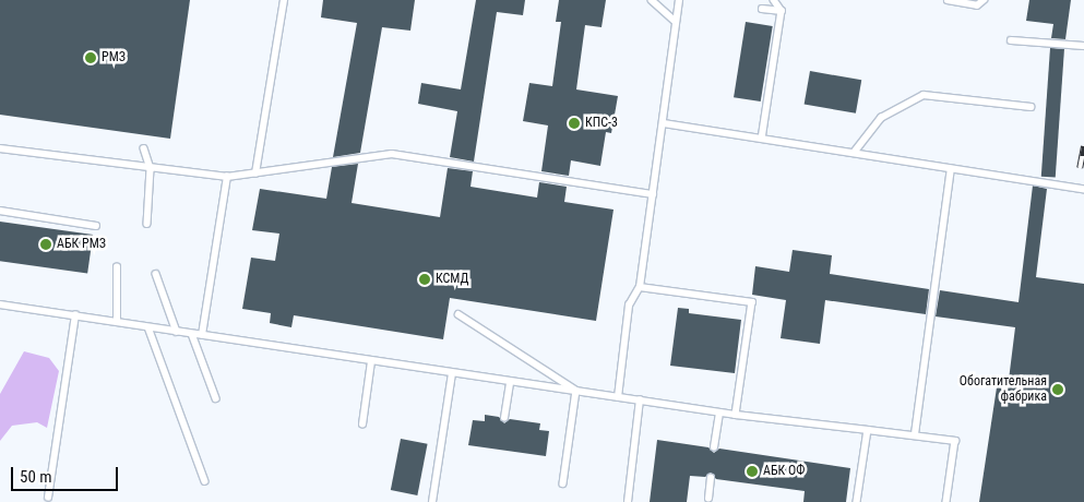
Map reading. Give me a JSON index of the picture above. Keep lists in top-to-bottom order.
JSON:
{
  "places": [
    "РМЗ",
    "КПС-3",
    "АБК РМЗ",
    "КСМД",
    "Обогатительная фабрика",
    "АБК ОФ"
  ],
  "scale_bar": "50 m"
}
